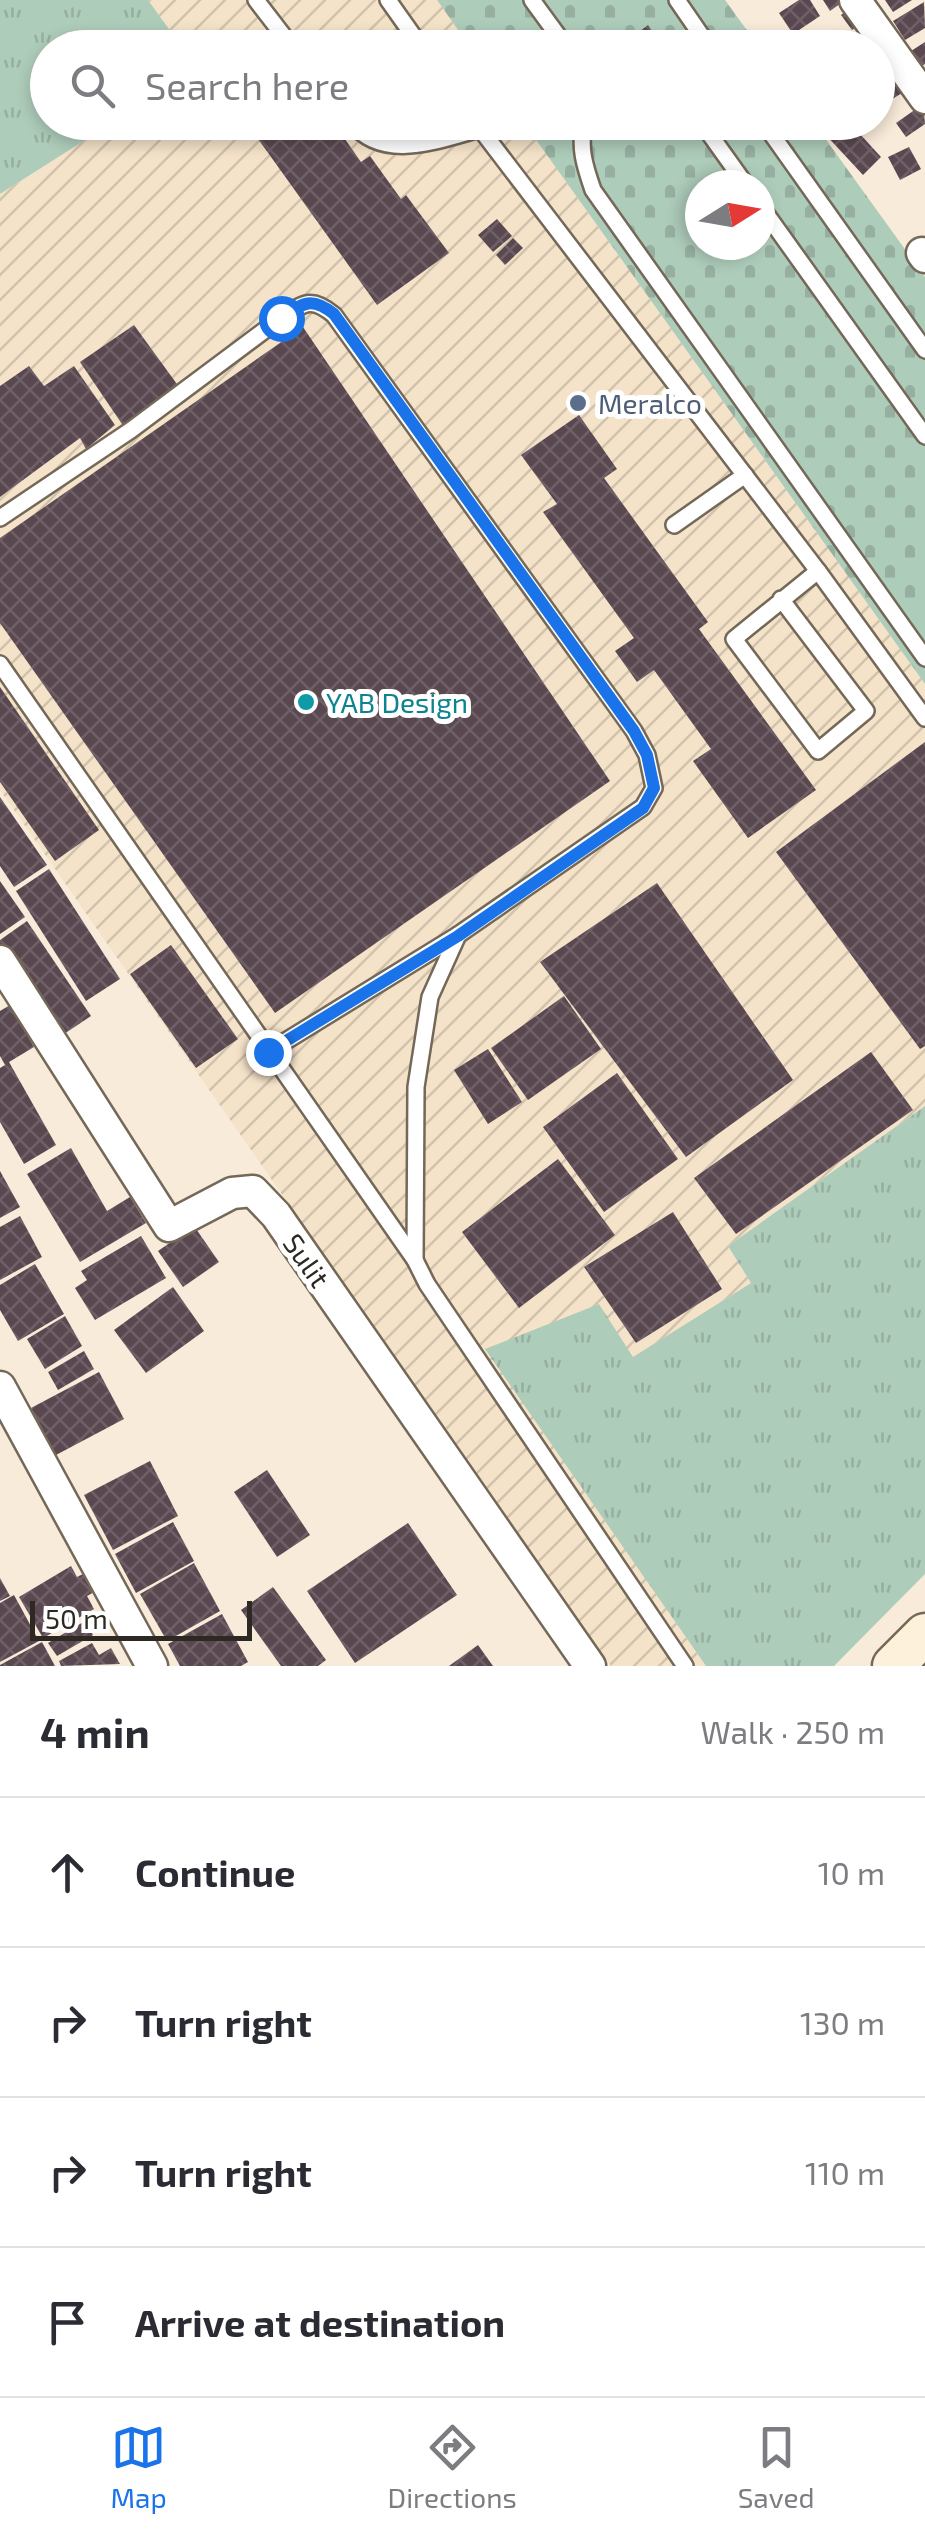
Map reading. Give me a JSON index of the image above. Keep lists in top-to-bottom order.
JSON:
{
  "streets": {
    "street": ["Sulit"]
  },
  "places": ["Meralco", "YAB Design"],
  "scale_bar": "50 m",
  "north": "right",
  "page": {
    "search": "Search here",
    "scale": "50 m",
    "heading": ["4 min", "Walk · 250 m"],
    "list": [
      ["Continue", "10 m"],
      ["Turn right", "130 m"],
      ["Turn right", "110 m"],
      "Arrive at destination"
    ],
    "nav": ["Map", "Directions", "Saved"]
  }
}
